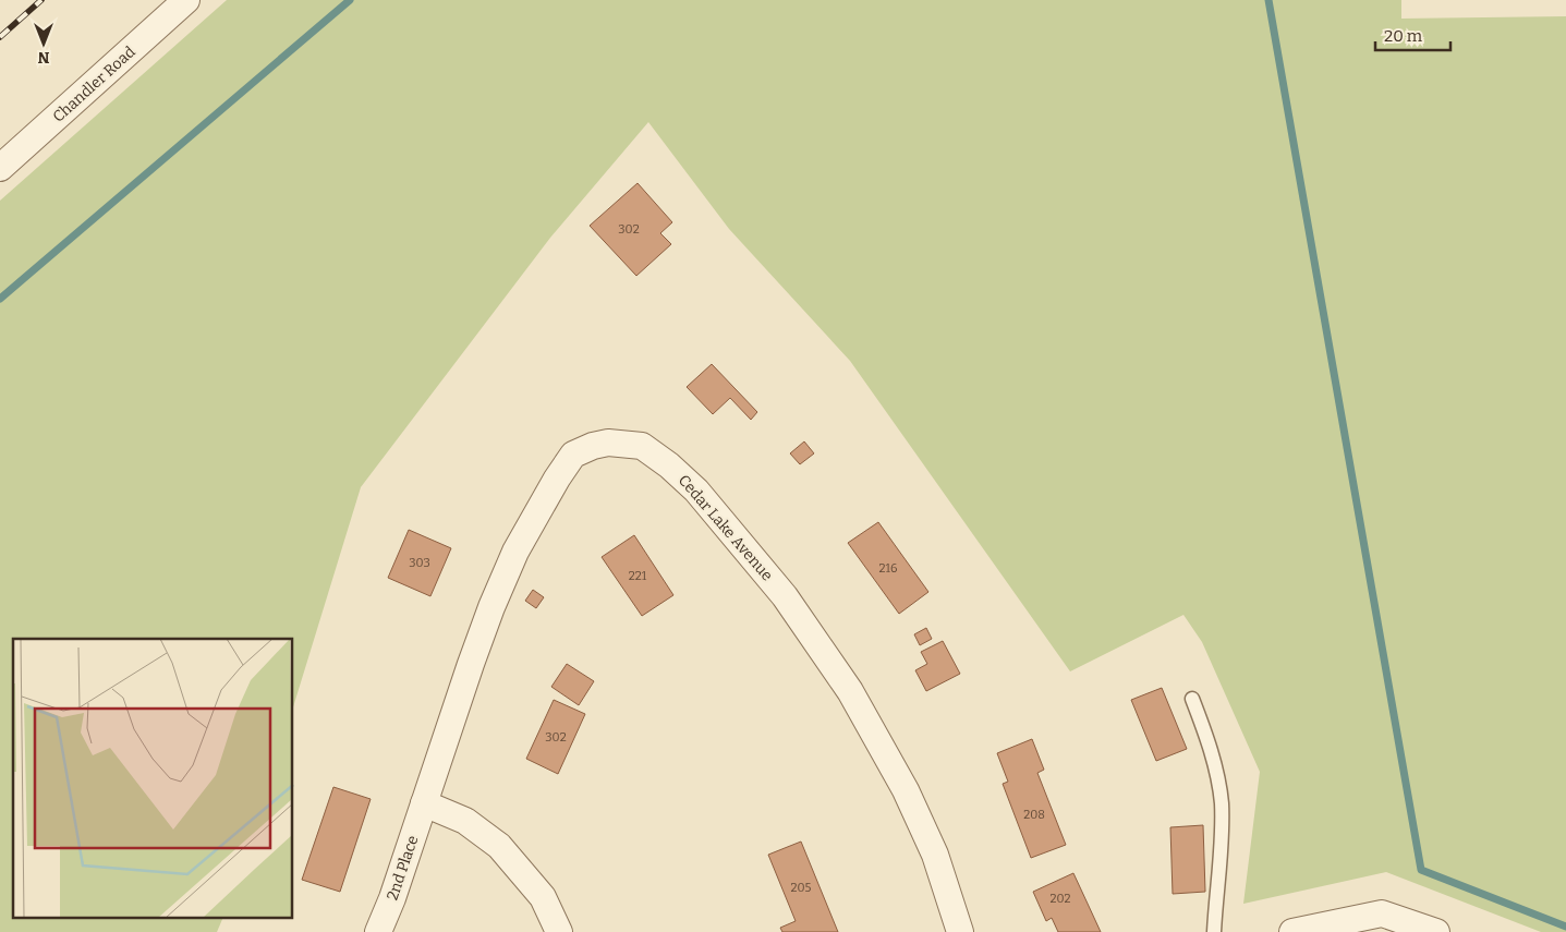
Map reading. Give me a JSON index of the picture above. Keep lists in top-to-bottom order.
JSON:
{
  "streets": {
    "street": ["Chandler Road", "Cedar Lake Avenue", "2nd Place"]
  },
  "crossings": [
    ["Cedar Lake Avenue", "2nd Place"]
  ],
  "house_numbers": [
    "302",
    "303",
    "216",
    "221",
    "302",
    "208",
    "205",
    "202"
  ],
  "scale_bar": "20 m",
  "north": "bottom"
}
